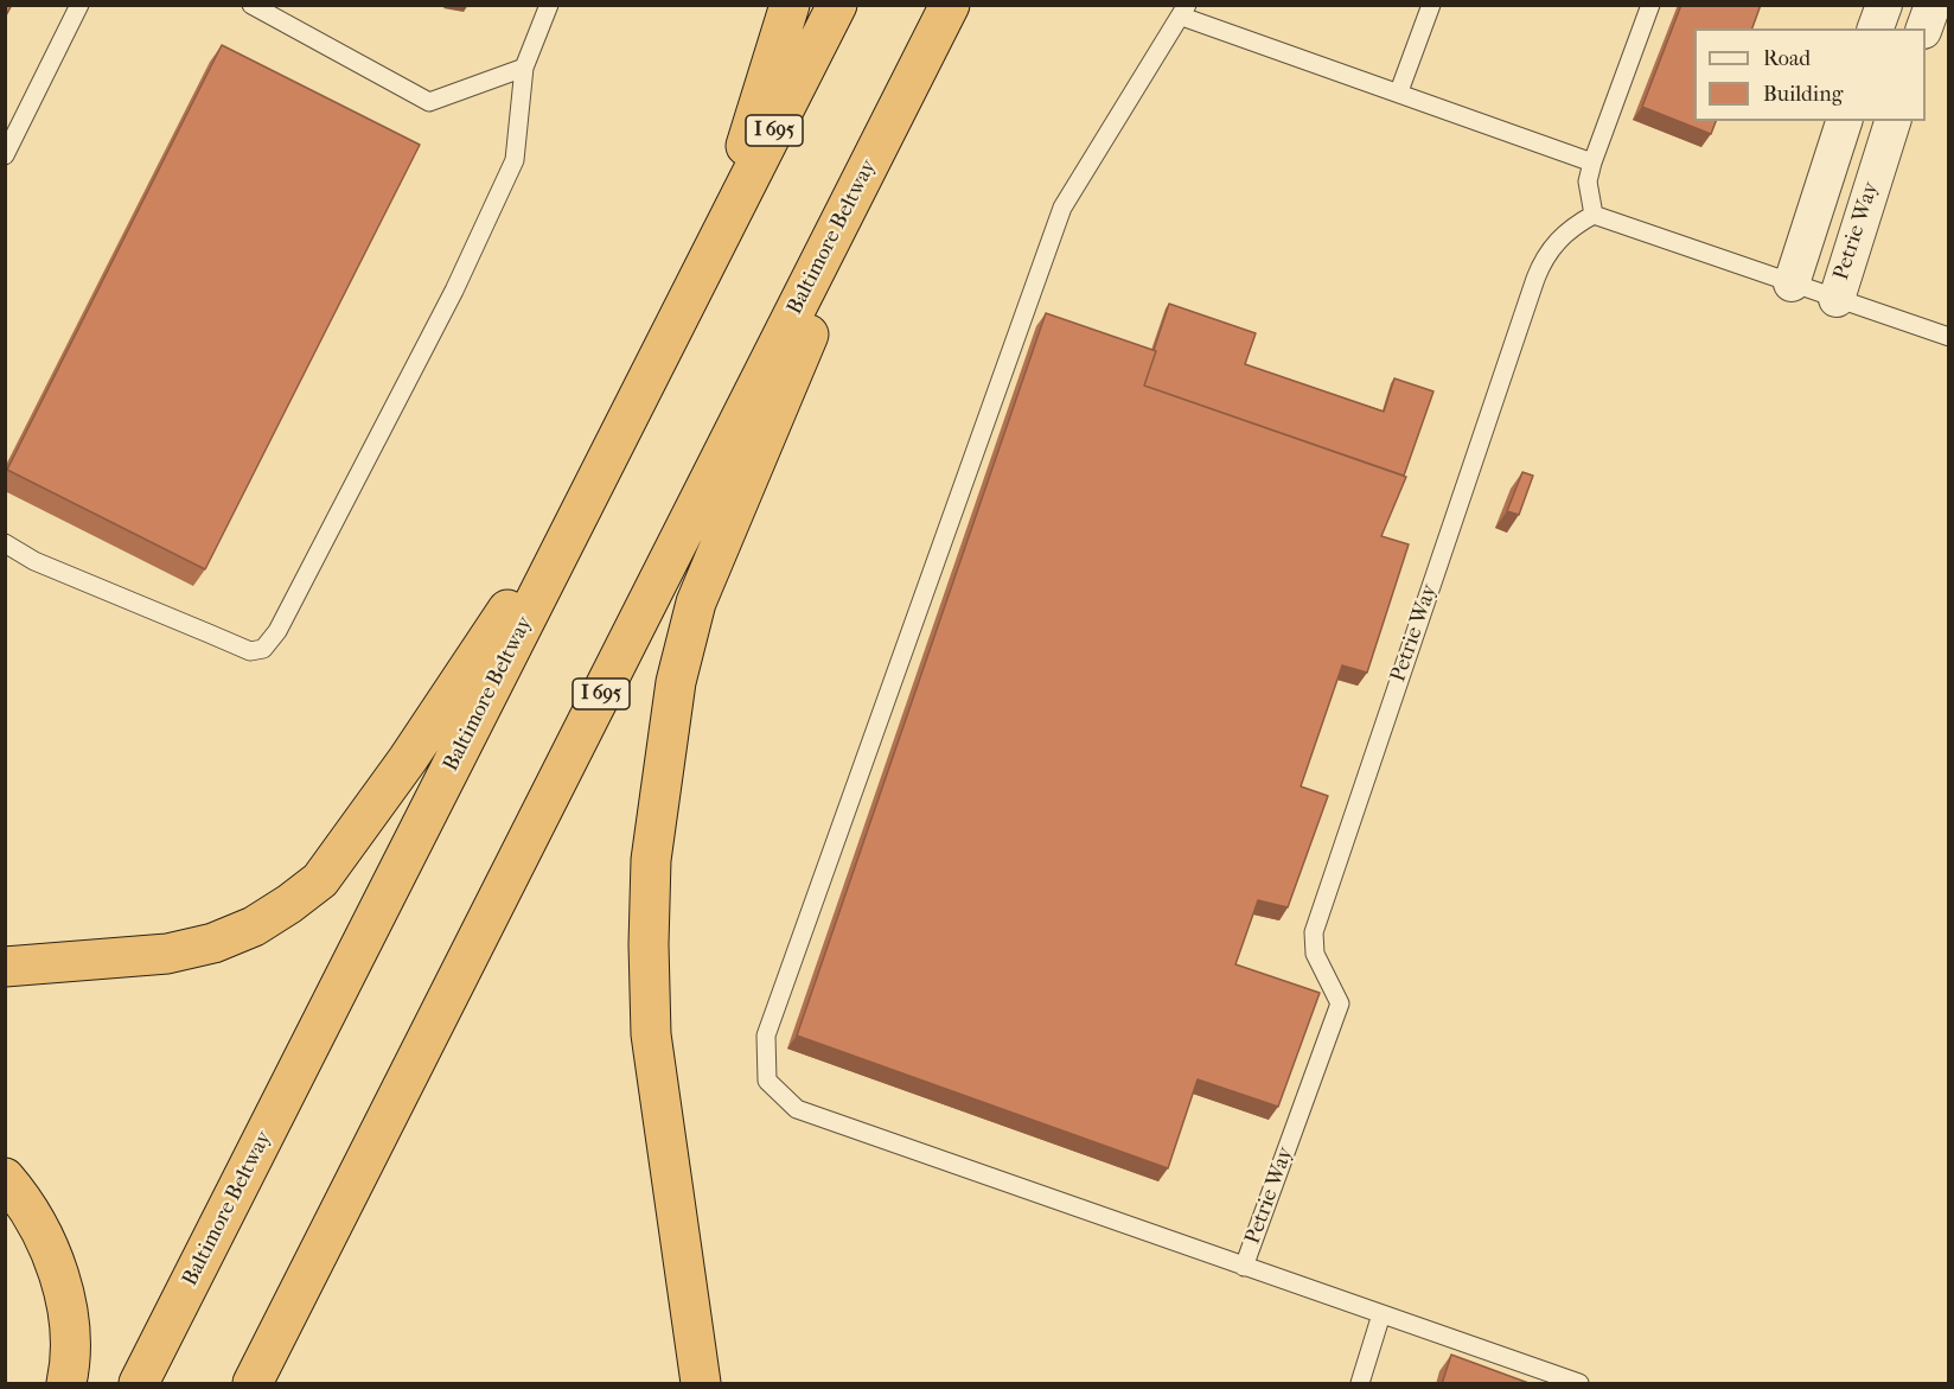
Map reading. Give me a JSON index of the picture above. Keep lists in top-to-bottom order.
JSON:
{
  "streets": {
    "highway": ["I 695", "Baltimore Beltway"],
    "street": ["Petrie Way"]
  },
  "legend": ["Road", "Building"]
}
